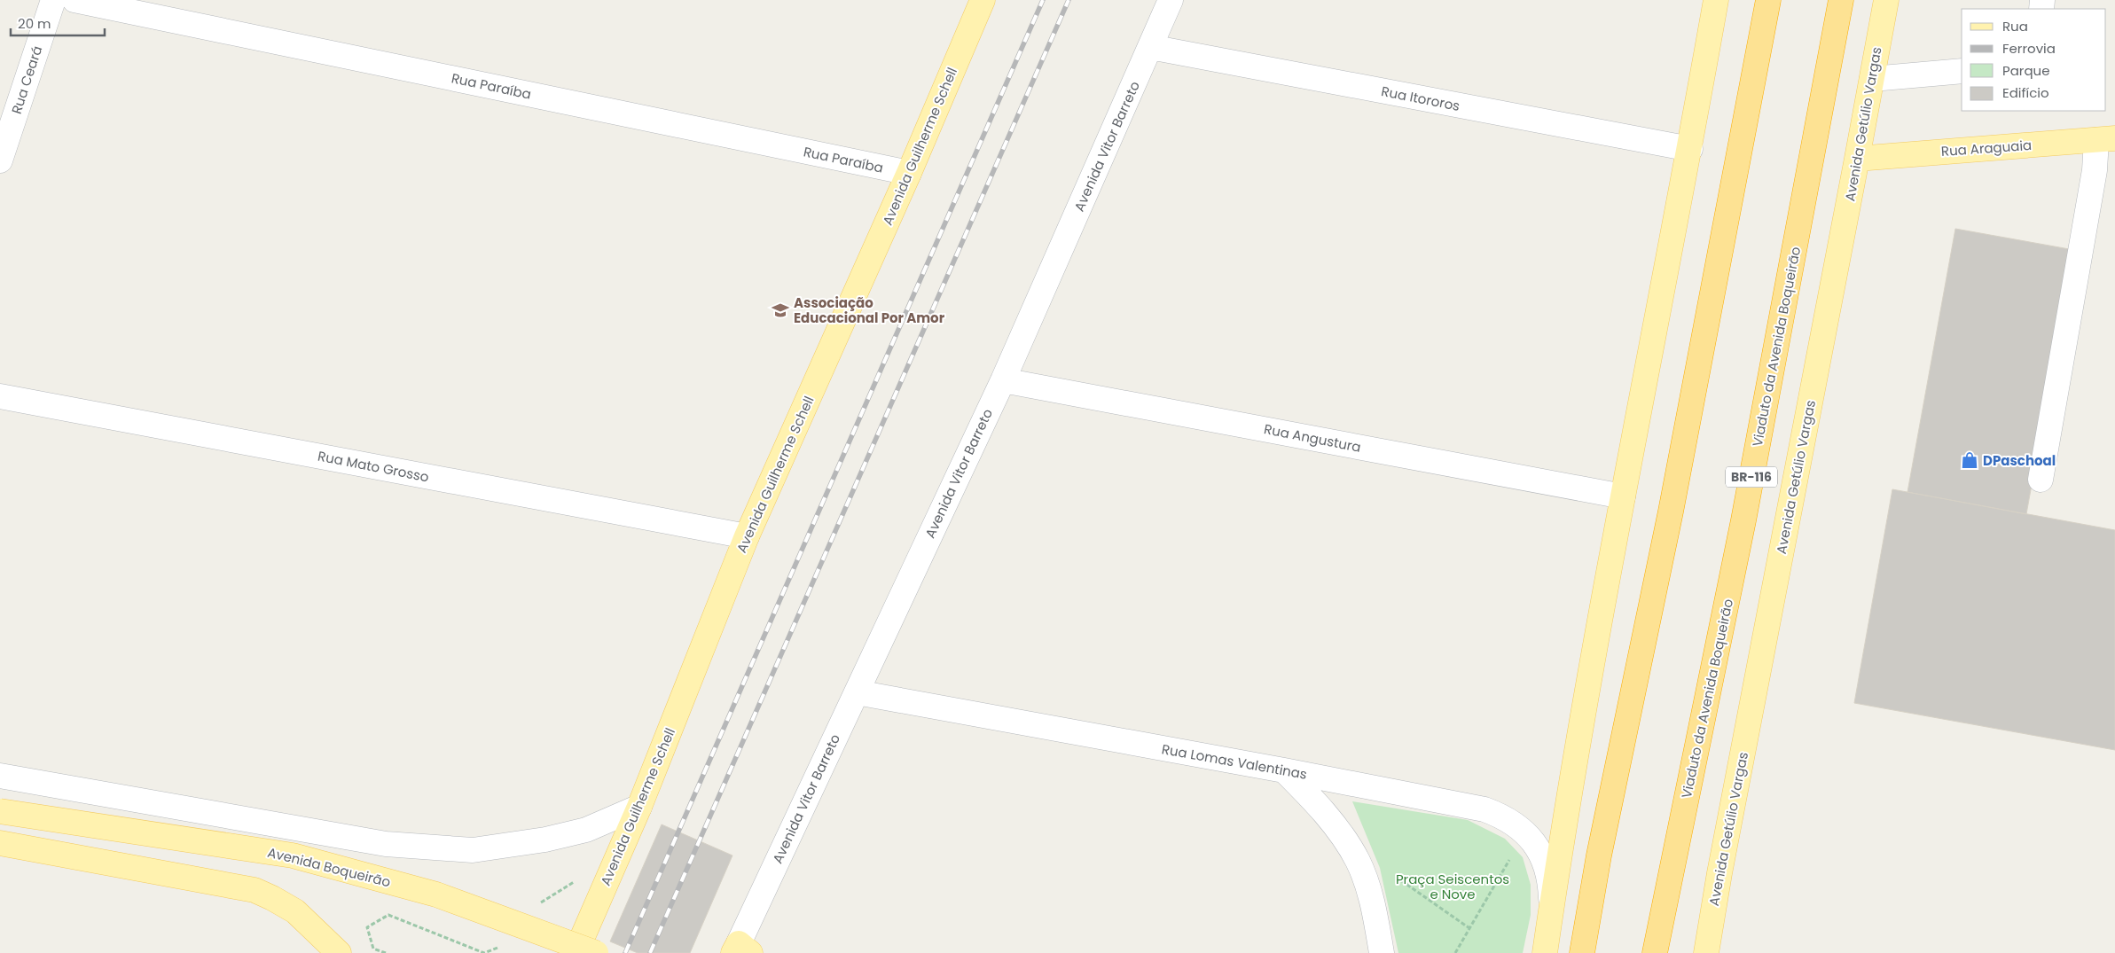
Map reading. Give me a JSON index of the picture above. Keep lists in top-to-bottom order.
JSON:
{
  "streets": {
    "highway": ["Viaduto da Avenida Boqueirão", "BR-116"],
    "main road": [
      "Avenida Getúlio Vargas",
      "Avenida Guilherme Schell",
      "Rua Araguaia",
      "Avenida Boqueirão"
    ],
    "street": [
      "Rua Ceará",
      "Rua Paraíba",
      "Rua Itororos",
      "Avenida Vitor Barreto",
      "Rua Angustura",
      "Rua Mato Grosso",
      "Rua Lomas Valentinas"
    ]
  },
  "crossings": [
    ["Rua Paraíba", "Avenida Guilherme Schell"],
    ["Rua Itororos", "Avenida Vitor Barreto"],
    ["Avenida Getúlio Vargas", "Rua Araguaia"],
    ["Avenida Guilherme Schell", "Rua Mato Grosso"],
    ["Avenida Vitor Barreto", "Rua Angustura"],
    ["Avenida Vitor Barreto", "Rua Lomas Valentinas"]
  ],
  "parks": ["Praça Seiscentos e Nove"],
  "places": {
    "school or university": ["Associação Educacional Por Amor"],
    "shop": ["DPaschoal"]
  },
  "legend": [
    "Rua",
    "Ferrovia",
    "Parque",
    "Edifício"
  ],
  "scale_bar": "20 m"
}
